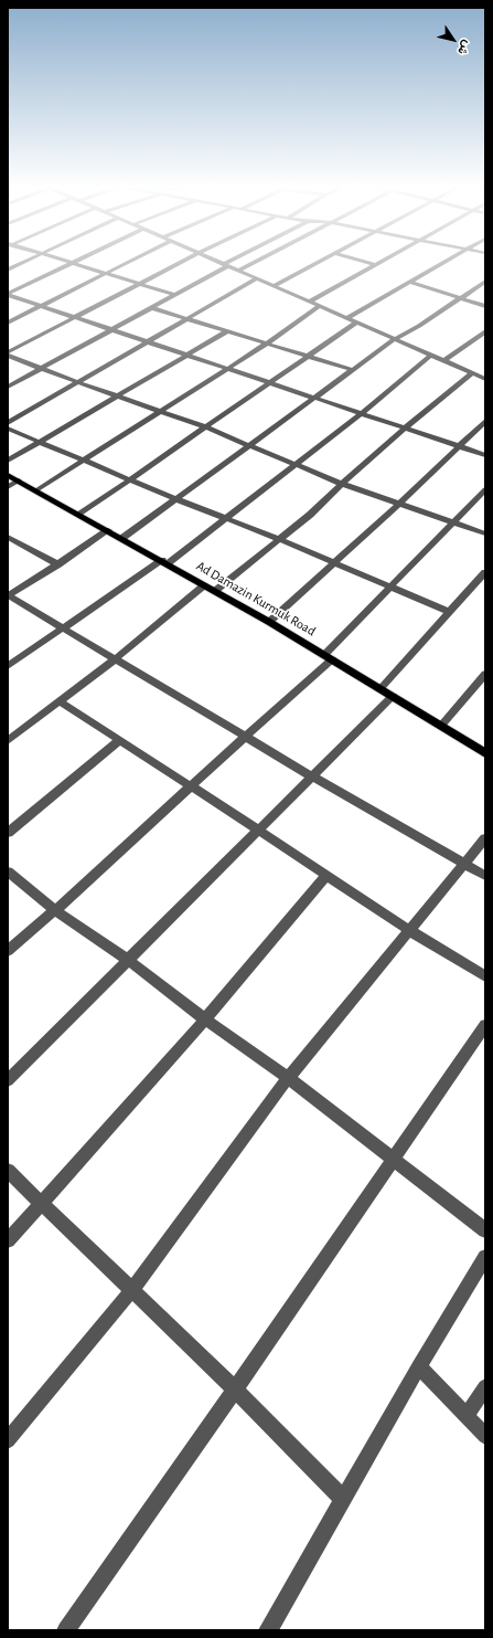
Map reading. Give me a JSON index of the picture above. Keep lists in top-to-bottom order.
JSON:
{
  "streets": {
    "highway": ["Ad Damazin Kurmuk Road"]
  },
  "north": "bottom right"
}
